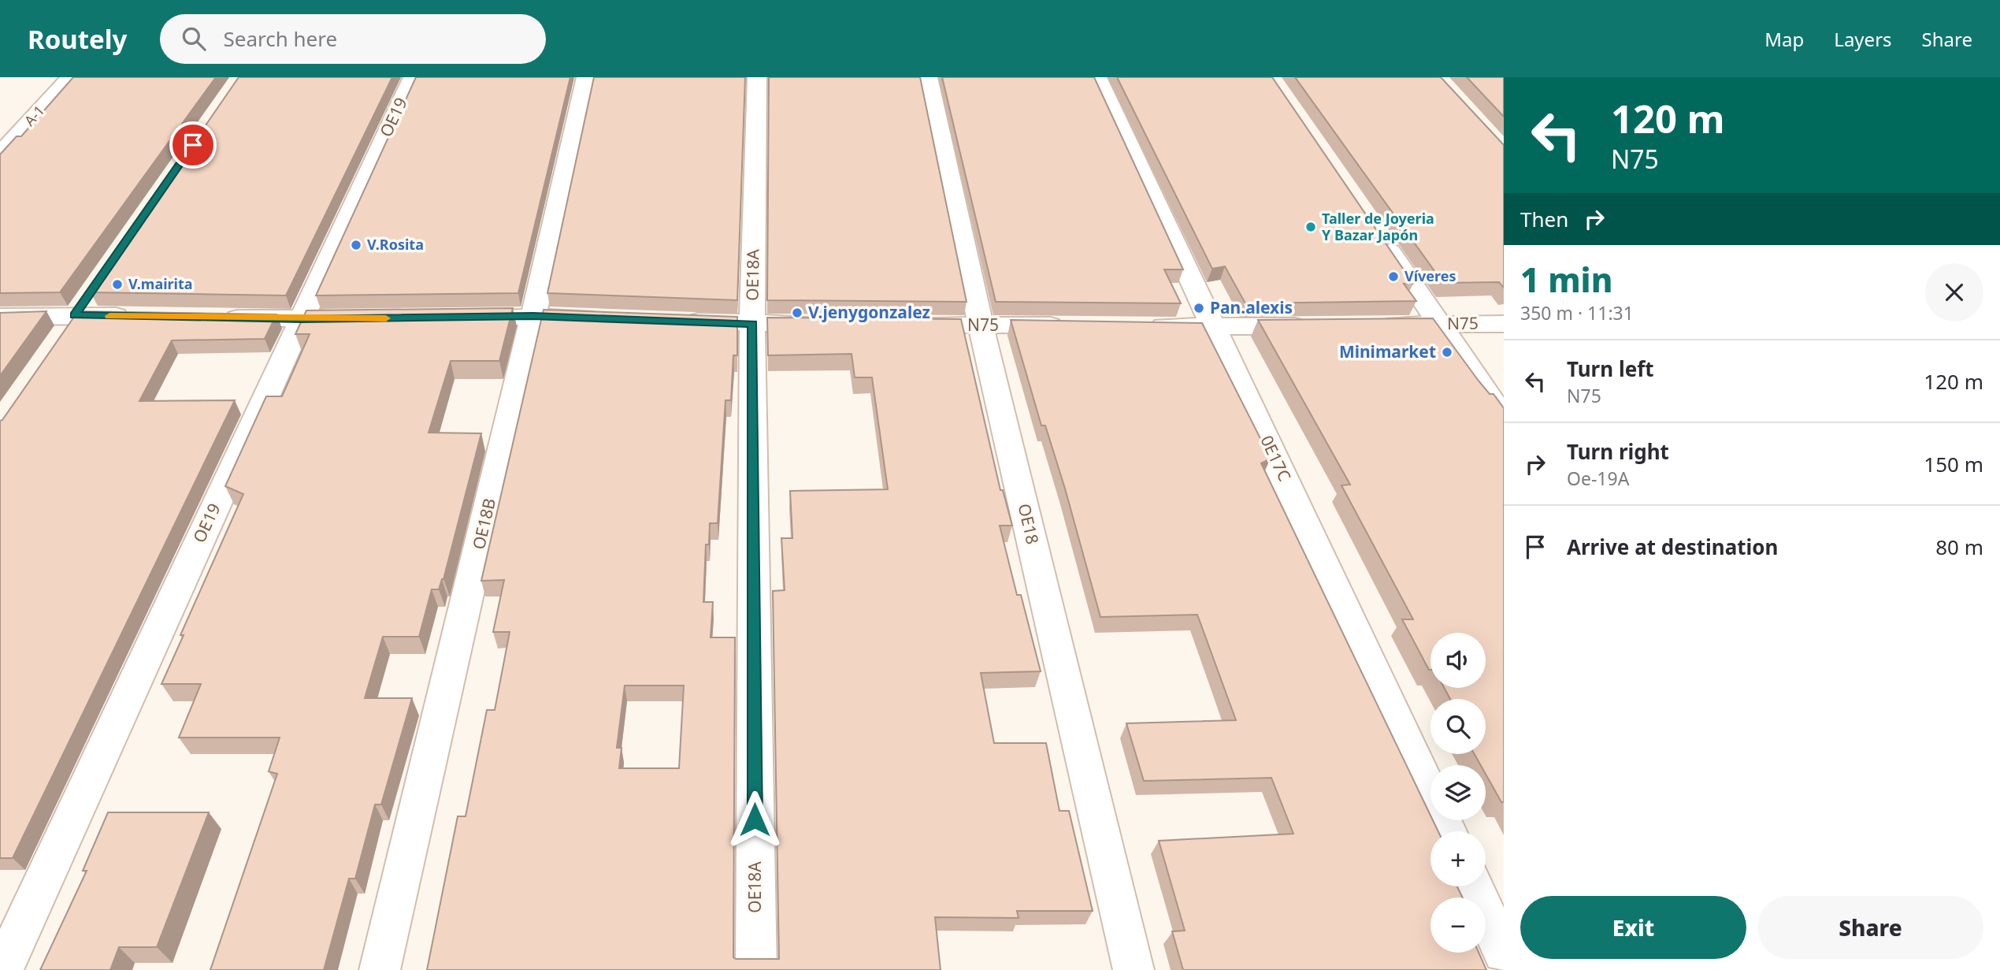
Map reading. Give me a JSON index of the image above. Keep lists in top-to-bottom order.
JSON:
{
  "streets": {
    "street": [
      "A-1",
      "OE19",
      "OE18A",
      "N75",
      "0E17C",
      "OE18B",
      "OE18"
    ]
  },
  "crossings": [
    ["N75", "OE18"]
  ],
  "places": [
    "Taller de Joyeria Y Bazar Japón",
    "V.Rosita",
    "Víveres",
    "V.mairita",
    "Pan.alexis",
    "V.jenygonzalez",
    "Minimarket"
  ],
  "page": {
    "header": "Routely",
    "search": "Search here",
    "nav": ["Map", "Layers", "Share"],
    "turn": ["120 m", "N75"],
    "then": "Then",
    "heading": ["1 min", "350 m · 11:31"],
    "list": [
      {
        "name": "Turn left",
        "note": "N75",
        "value": "120 m"
      },
      {
        "name": "Turn right",
        "note": "Oe-19A",
        "value": "150 m"
      },
      {
        "name": "Arrive at destination",
        "value": "80 m"
      }
    ],
    "map_buttons": ["+", "−"],
    "buttons": ["Exit", "Share"]
  }
}
